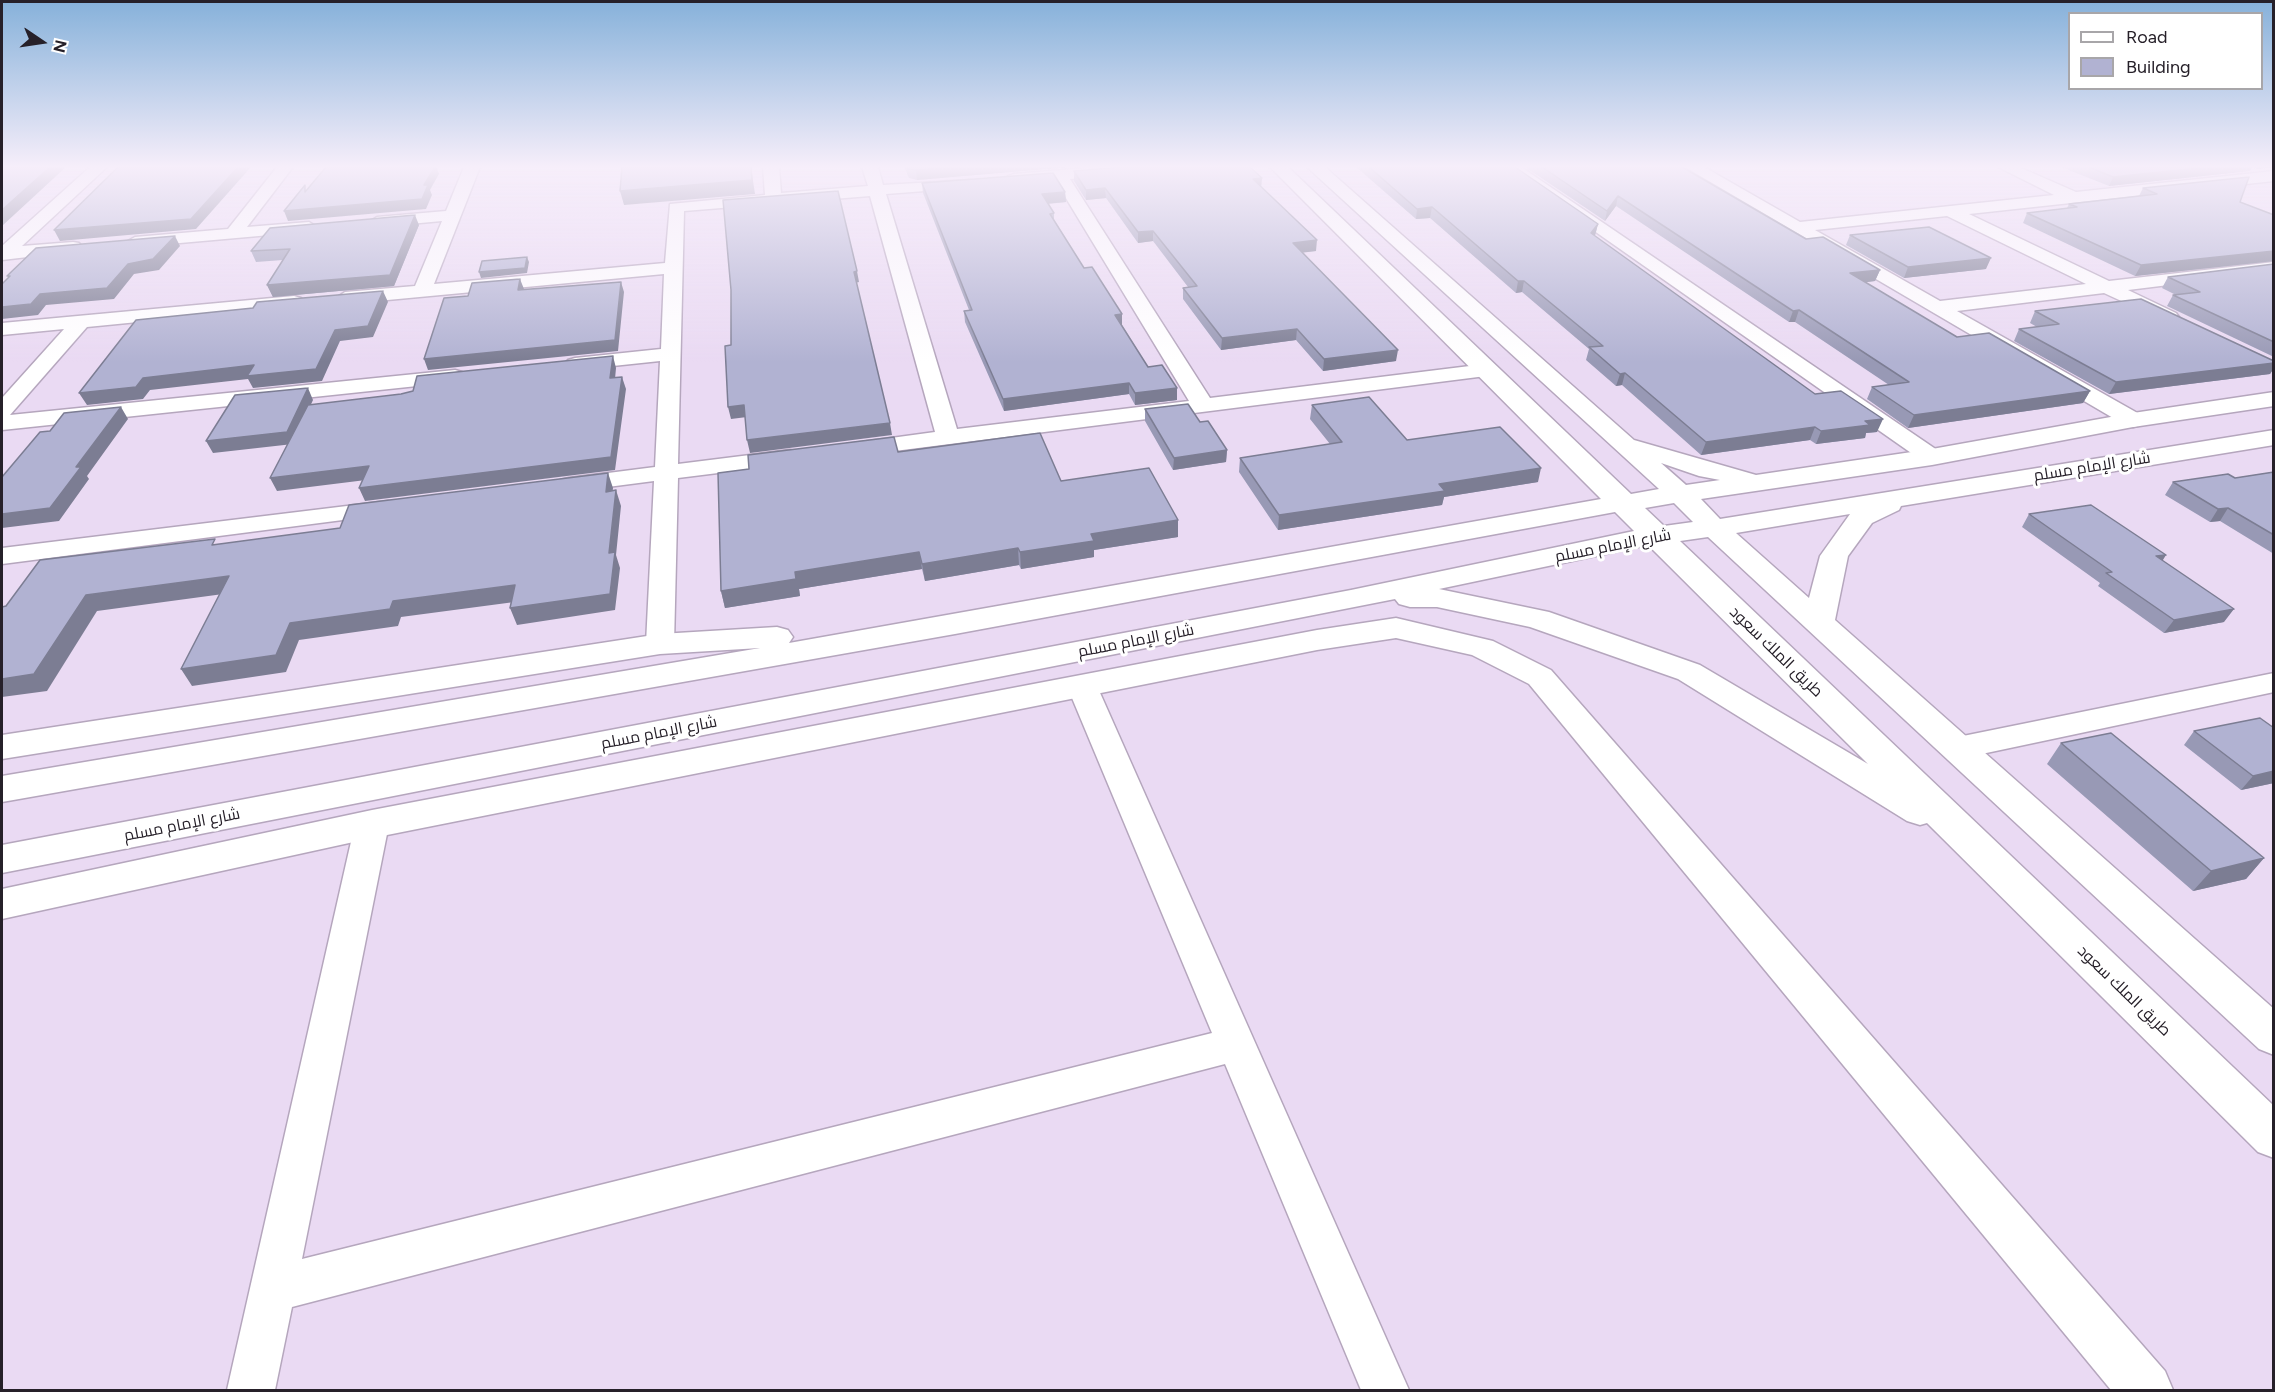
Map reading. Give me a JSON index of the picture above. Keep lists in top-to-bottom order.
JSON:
{
  "streets": {
    "main road": ["شارع الإمام مسلم", "طريق الملك سعود"]
  },
  "crossings": [
    ["شارع الإمام مسلم", "طريق الملك سعود"]
  ],
  "legend": ["Road", "Building"],
  "north": "right"
}
